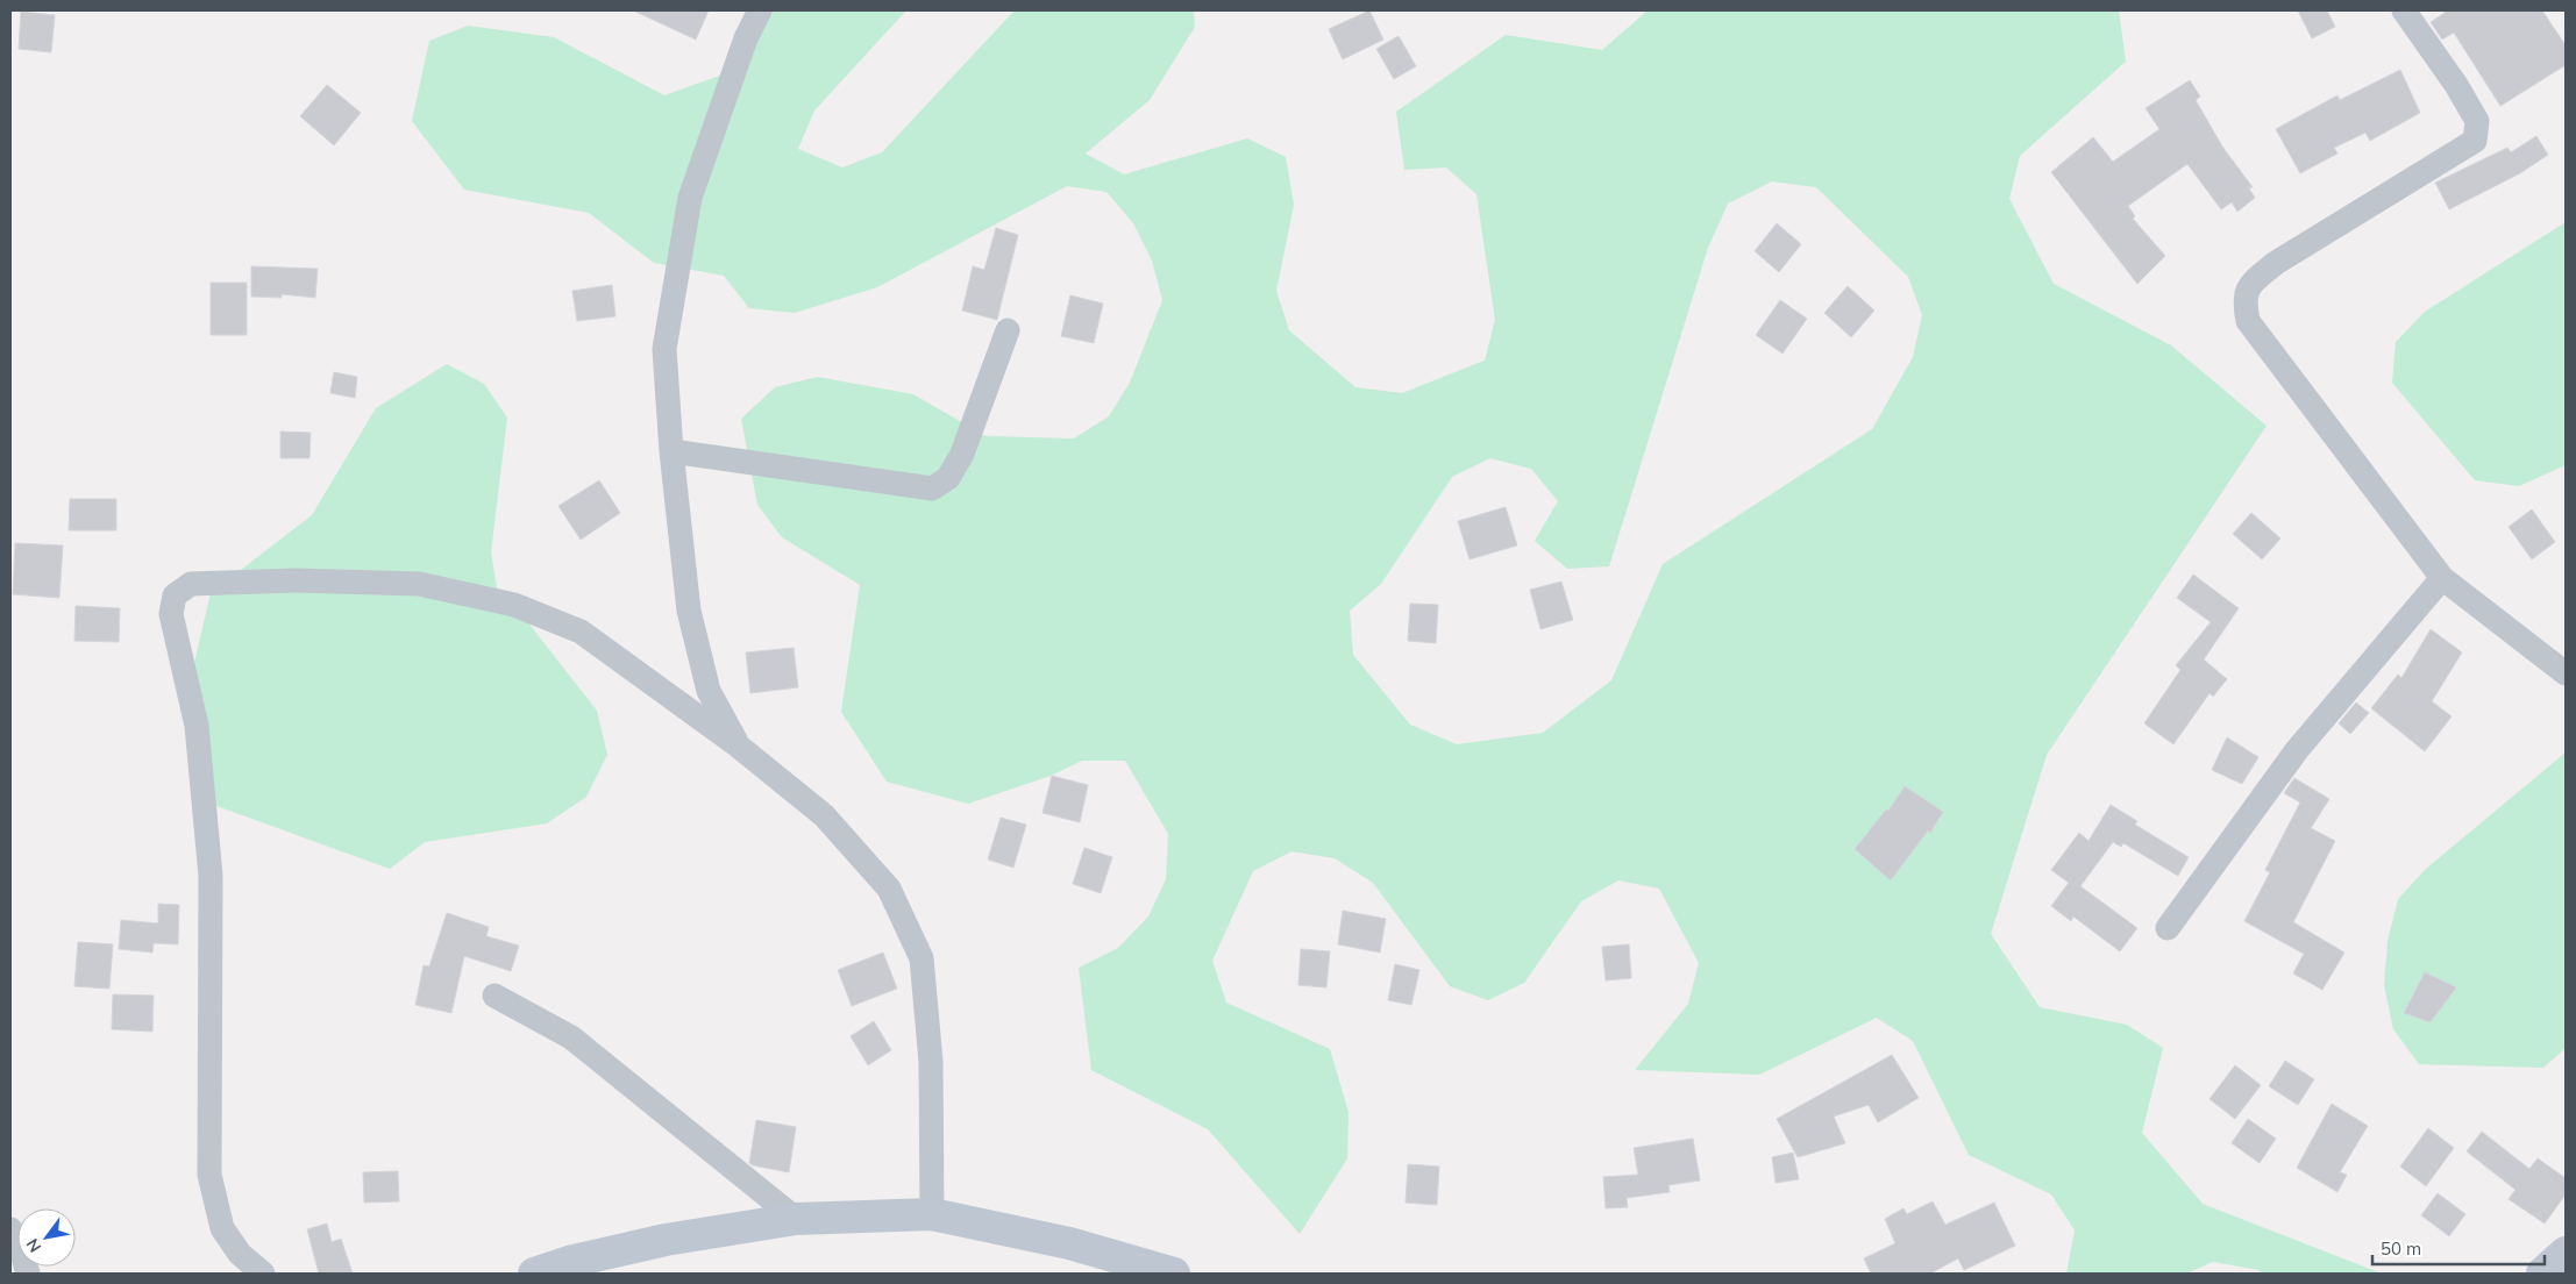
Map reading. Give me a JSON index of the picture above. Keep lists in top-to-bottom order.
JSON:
{
  "scale_bar": "50 m",
  "north": "bottom left"
}
